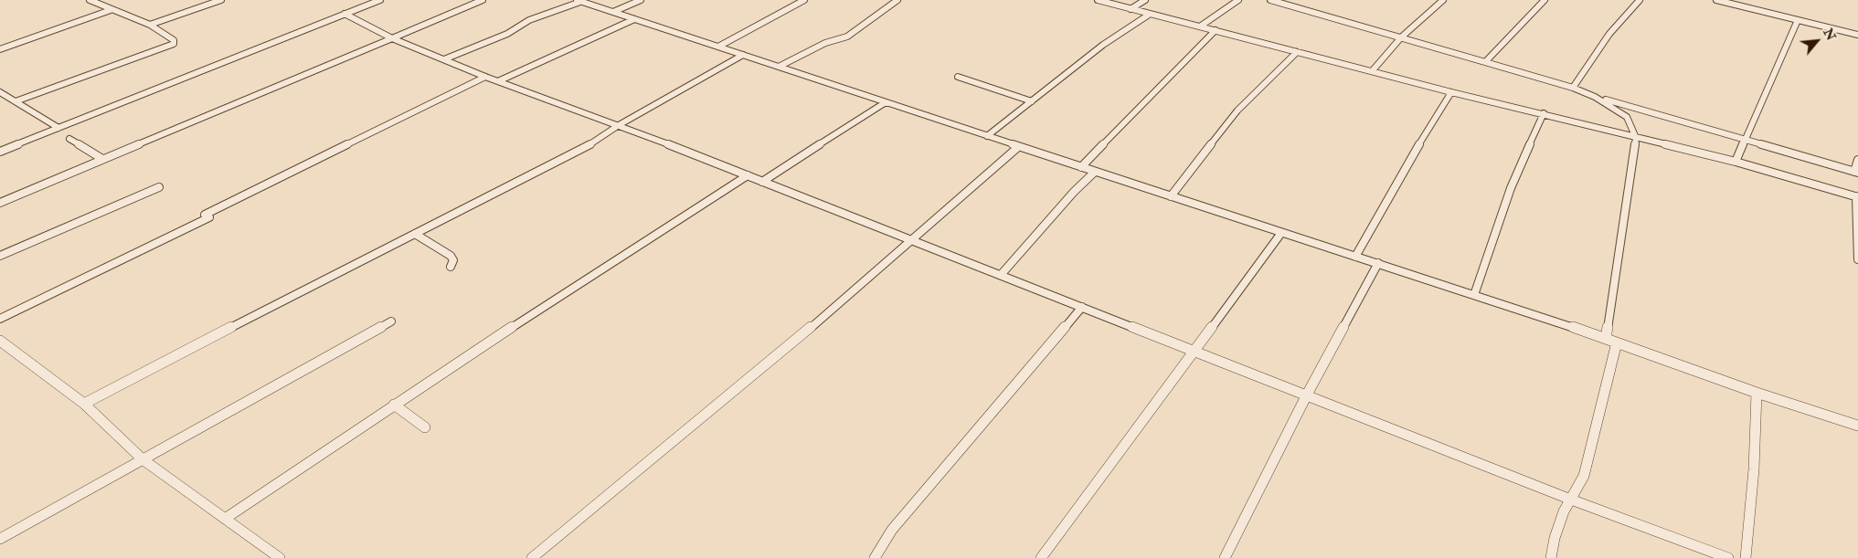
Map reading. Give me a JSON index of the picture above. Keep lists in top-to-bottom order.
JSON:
{
  "north": "top right"
}
